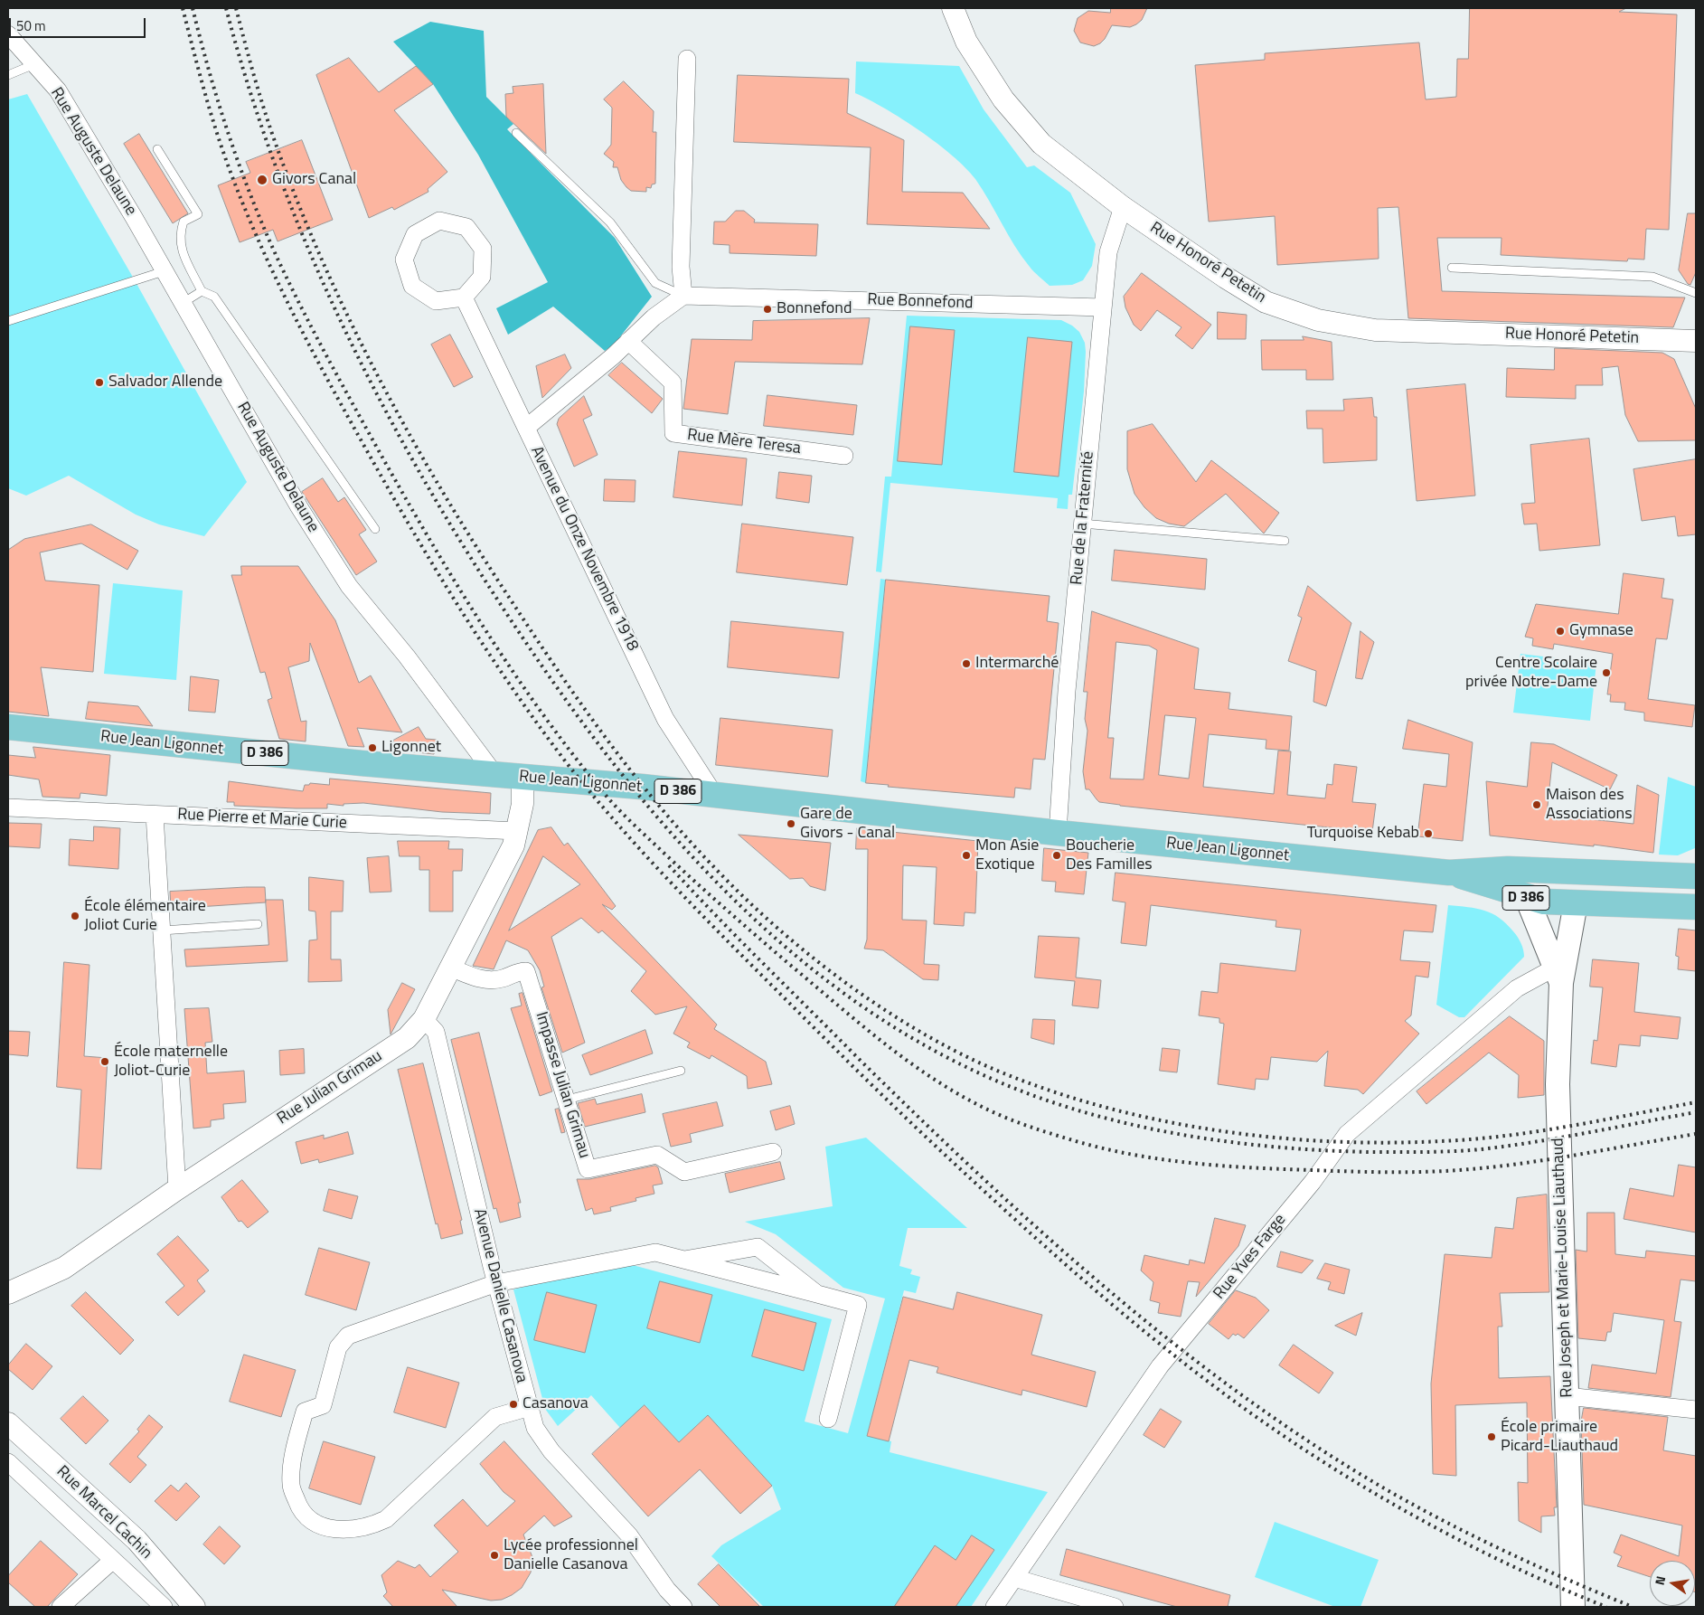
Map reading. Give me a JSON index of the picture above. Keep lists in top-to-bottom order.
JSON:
{
  "streets": {
    "main road": ["Rue Jean Ligonnet", "D 386", "Rue Joseph et Marie-Louise Liauthaud"],
    "street": [
      "Rue Auguste Delaune",
      "Rue Honoré Petetin",
      "Rue Bonnefond",
      "Rue Mère Teresa",
      "Rue de la Fraternité",
      "Avenue du Onze Novembre 1918",
      "Rue Pierre et Marie Curie",
      "Impasse Julian Grimau",
      "Rue Julian Grimau",
      "Rue Yves Farge",
      "Avenue Danielle Casanova",
      "Rue Marcel Cachin"
    ]
  },
  "crossings": [
    ["Rue Auguste Delaune", "Rue Jean Ligonnet"],
    ["Rue Honoré Petetin", "Rue de la Fraternité"],
    ["Rue Bonnefond", "Rue de la Fraternité"],
    ["Rue de la Fraternité", "Rue Jean Ligonnet"],
    ["Avenue du Onze Novembre 1918", "Rue Jean Ligonnet"],
    ["Rue Jean Ligonnet", "D 386"],
    ["Rue Jean Ligonnet", "Rue Julian Grimau"],
    ["Rue Jean Ligonnet", "Rue Joseph et Marie-Louise Liauthaud"],
    ["D 386", "Rue Joseph et Marie-Louise Liauthaud"],
    ["Rue Pierre et Marie Curie", "Rue Julian Grimau"],
    ["Impasse Julian Grimau", "Rue Julian Grimau"],
    ["Rue Julian Grimau", "Avenue Danielle Casanova"],
    ["Rue Yves Farge", "Rue Joseph et Marie-Louise Liauthaud"]
  ],
  "places": [
    "Givors Canal",
    "Bonnefond",
    "Salvador Allende",
    "Gymnase",
    "Intermarché",
    "Centre Scolaire privée Notre-Dame",
    "Ligonnet",
    "Maison des Associations",
    "Gare de Givors - Canal",
    "Turquoise Kebab",
    "Mon Asie Exotique",
    "Boucherie Des Familles",
    "École élémentaire Joliot Curie",
    "École maternelle Joliot-Curie",
    "Casanova",
    "École primaire Picard-Liauthaud",
    "Lycée professionnel Danielle Casanova"
  ],
  "scale_bar": "50 m",
  "north": "left"
}
